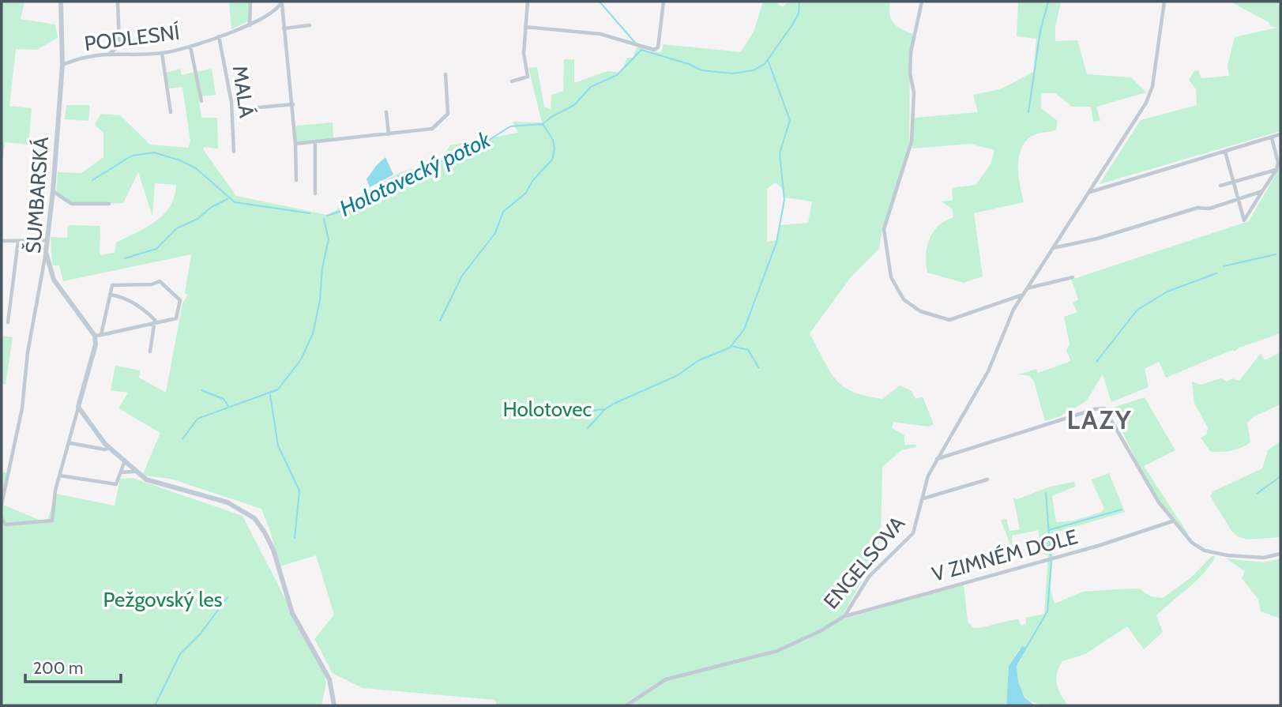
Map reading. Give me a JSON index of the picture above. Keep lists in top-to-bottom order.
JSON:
{
  "streets": {
    "street": [
      "PODLESNÍ",
      "MALÁ",
      "ŠUMBARSKÁ",
      "V ZIMNÉM DOLE",
      "ENGELSOVA"
    ]
  },
  "crossings": [
    ["PODLESNÍ", "MALÁ"],
    ["PODLESNÍ", "ŠUMBARSKÁ"],
    ["V ZIMNÉM DOLE", "ENGELSOVA"]
  ],
  "districts": ["LAZY"],
  "water": ["Holotovecký potok"],
  "parks": ["Holotovec", "Pežgovský les"],
  "scale_bar": "200 m"
}
